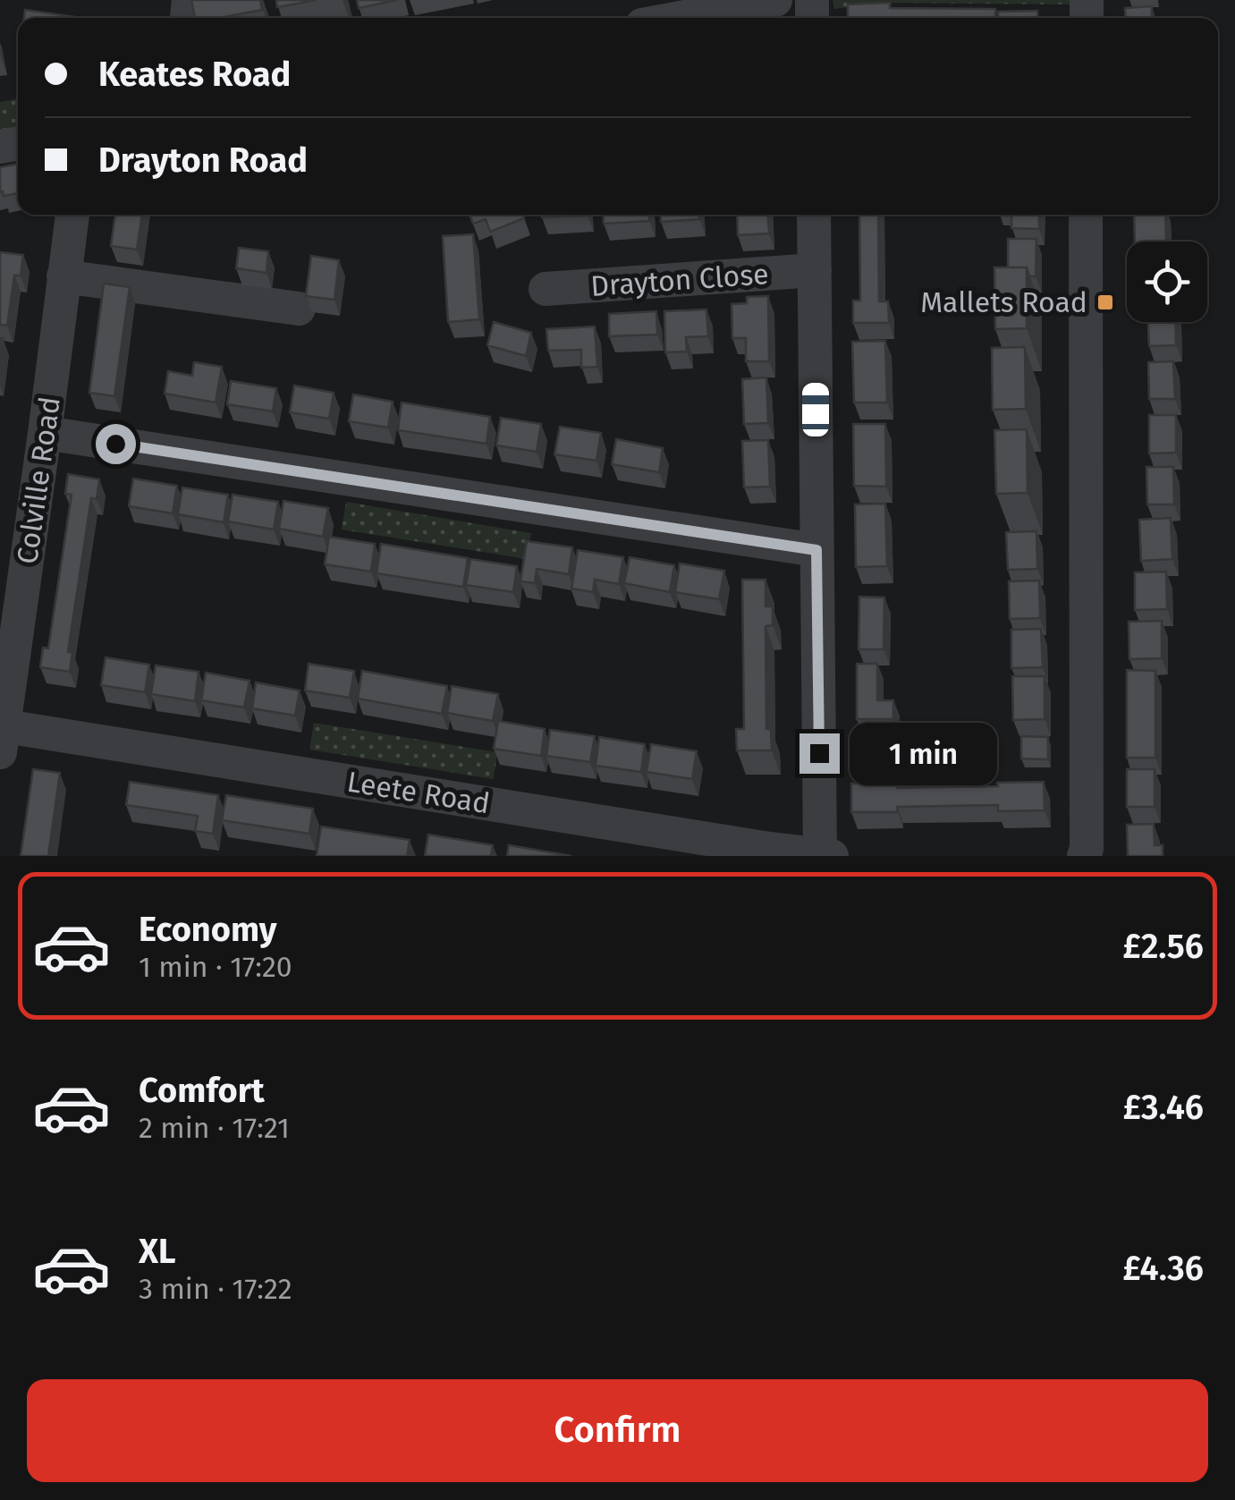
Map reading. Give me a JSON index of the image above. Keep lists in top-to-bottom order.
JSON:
{
  "streets": {
    "street": ["Drayton Close", "Colville Road", "Leete Road"]
  },
  "crossings": [
    ["Colville Road", "Leete Road"]
  ],
  "places": {
    "transit": ["Mallets Road"]
  },
  "page": {
    "banner": ["Keates Road", "Drayton Road"],
    "bubble": "1 min",
    "list": [
      {
        "name": "Economy",
        "note": "1 min · 17:20",
        "value": "£2.56"
      },
      {
        "name": "Comfort",
        "note": "2 min · 17:21",
        "value": "£3.46"
      },
      {
        "name": "XL",
        "note": "3 min · 17:22",
        "value": "£4.36"
      }
    ],
    "buttons": "Confirm"
  }
}
